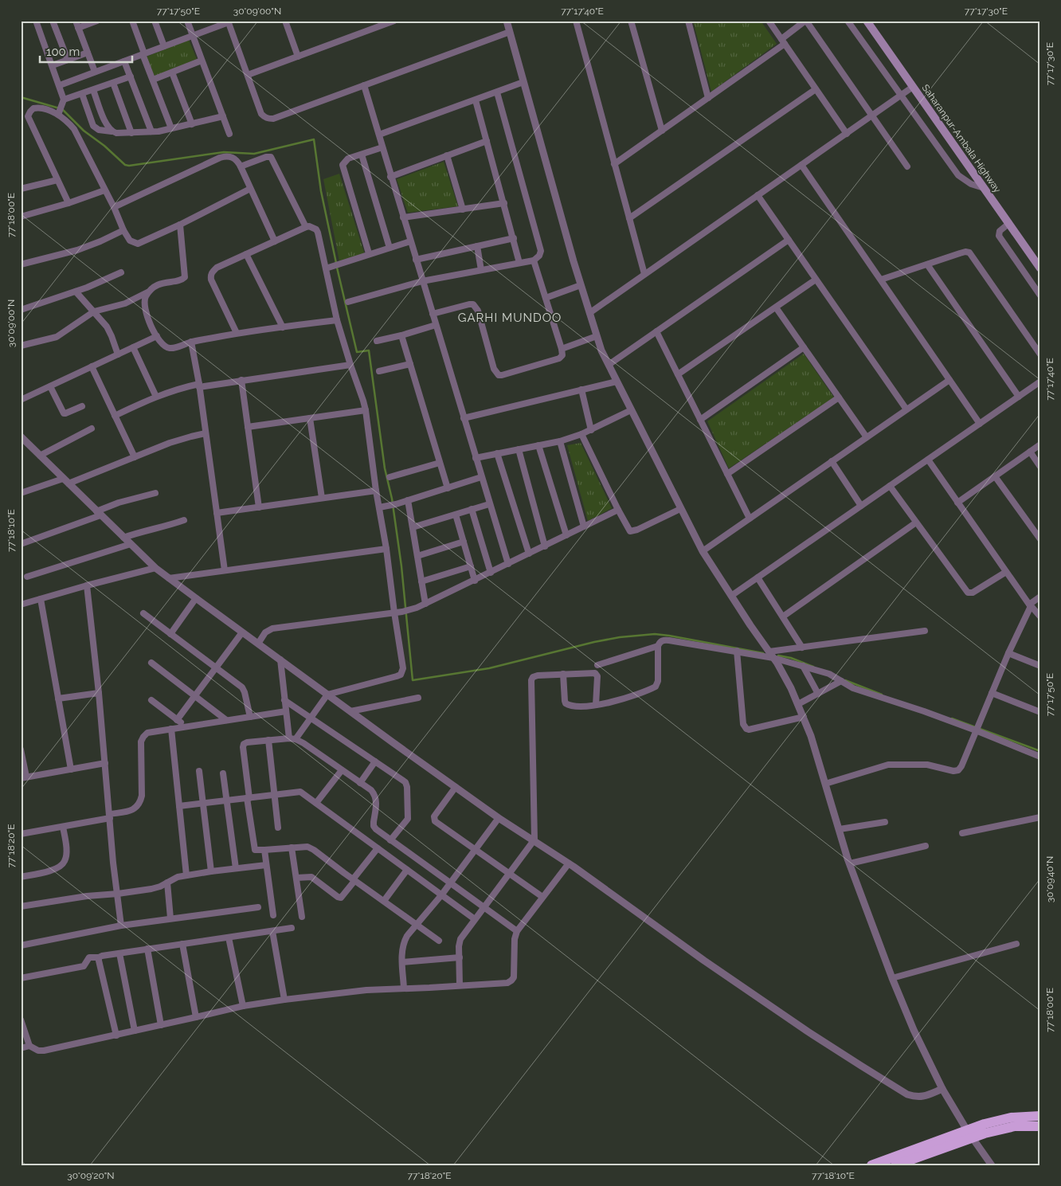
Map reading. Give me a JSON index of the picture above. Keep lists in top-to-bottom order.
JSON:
{
  "streets": {
    "main road": ["Saharanpur-Ambala Highway"]
  },
  "districts": ["GARHI MUNDOO"],
  "scale_bar": "100 m",
  "coordinates": [
    "77°17'50\"E",
    "30°09'00\"N",
    "77°17'40\"E",
    "77°17'30\"E",
    "77°18'00\"E",
    "77°18'10\"E",
    "77°18'20\"E",
    "30°09'40\"N",
    "30°09'20\"N"
  ]
}
